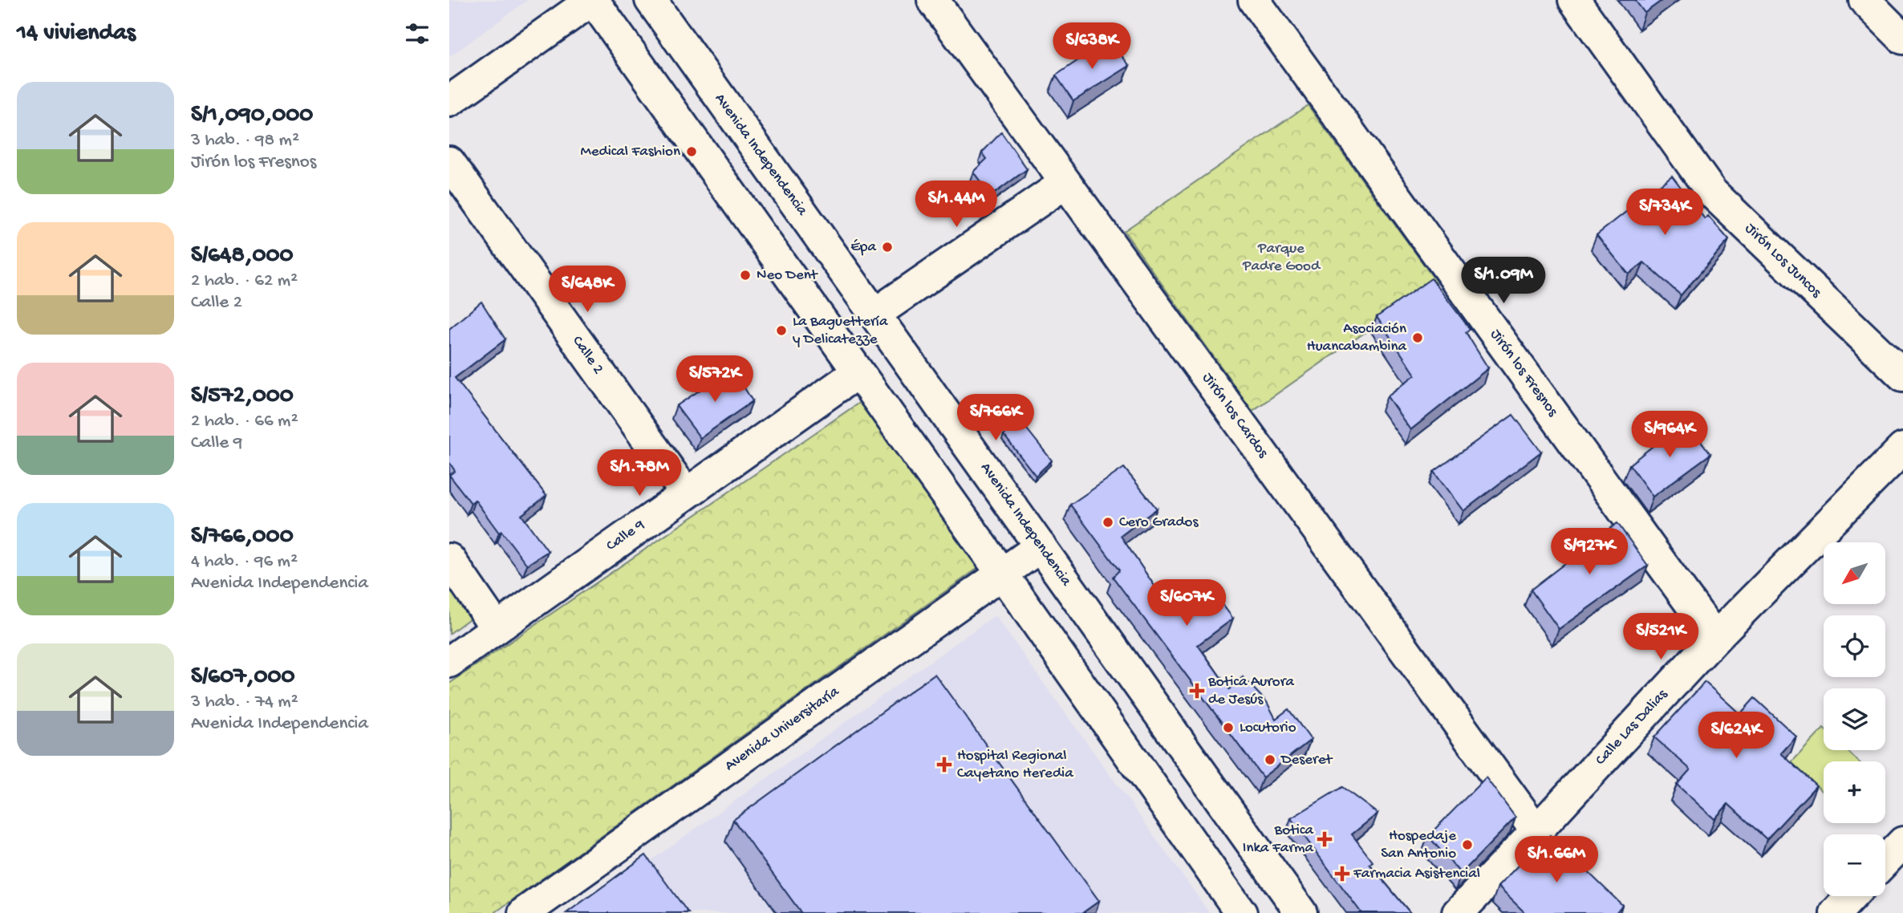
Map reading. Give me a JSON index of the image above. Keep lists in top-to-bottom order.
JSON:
{
  "streets": {
    "street": [
      "Avenida Independencia",
      "Jirón Los Juncos",
      "Calle 2",
      "Jirón los Fresnos",
      "Jirón los Cardos",
      "Calle 9",
      "Calle Las Dalias",
      "Avenida Universitaría"
    ]
  },
  "crossings": [
    ["Avenida Independencia", "Avenida Universitaría"],
    ["Calle 2", "Calle 9"],
    ["Jirón los Fresnos", "Calle Las Dalias"],
    ["Jirón los Cardos", "Calle Las Dalias"]
  ],
  "parks": ["Parque Padre Good"],
  "places": {
    "other": [
      "Medical Fashion",
      "Épa",
      "Neo Dent",
      "La Baguettería y Delicatezze",
      "Asociación Huancabambina",
      "Cero Grados",
      "Locutorio",
      "Deseret",
      "Hospedaje San Antonio"
    ],
    "health": [
      "Botica Aurora de Jesús",
      "Hospital Regional Cayetano Heredia",
      "Botica Inka Farma",
      "Farmacia Asistencial"
    ]
  },
  "north": "bottom left",
  "page": {
    "heading": "14 viviendas",
    "price": [
      "S/638K",
      "S/1.44M",
      "S/734K",
      "S/1.09M",
      "S/648K",
      "S/572K",
      "S/766K",
      "S/964K",
      "S/1.78M",
      "S/927K",
      "S/607K",
      "S/521K",
      "S/624K",
      "S/1.66M"
    ],
    "list": [
      {
        "name": "S/1,090,000",
        "note": "3 hab. · 98 m² · Jirón los Fresnos"
      },
      {
        "name": "S/648,000",
        "note": "2 hab. · 62 m² · Calle 2"
      },
      {
        "name": "S/572,000",
        "note": "2 hab. · 66 m² · Calle 9"
      },
      {
        "name": "S/766,000",
        "note": "4 hab. · 96 m² · Avenida Independencia"
      },
      {
        "name": "S/607,000",
        "note": "3 hab. · 74 m² · Avenida Independencia"
      }
    ],
    "map_buttons": ["+", "−"]
  }
}
